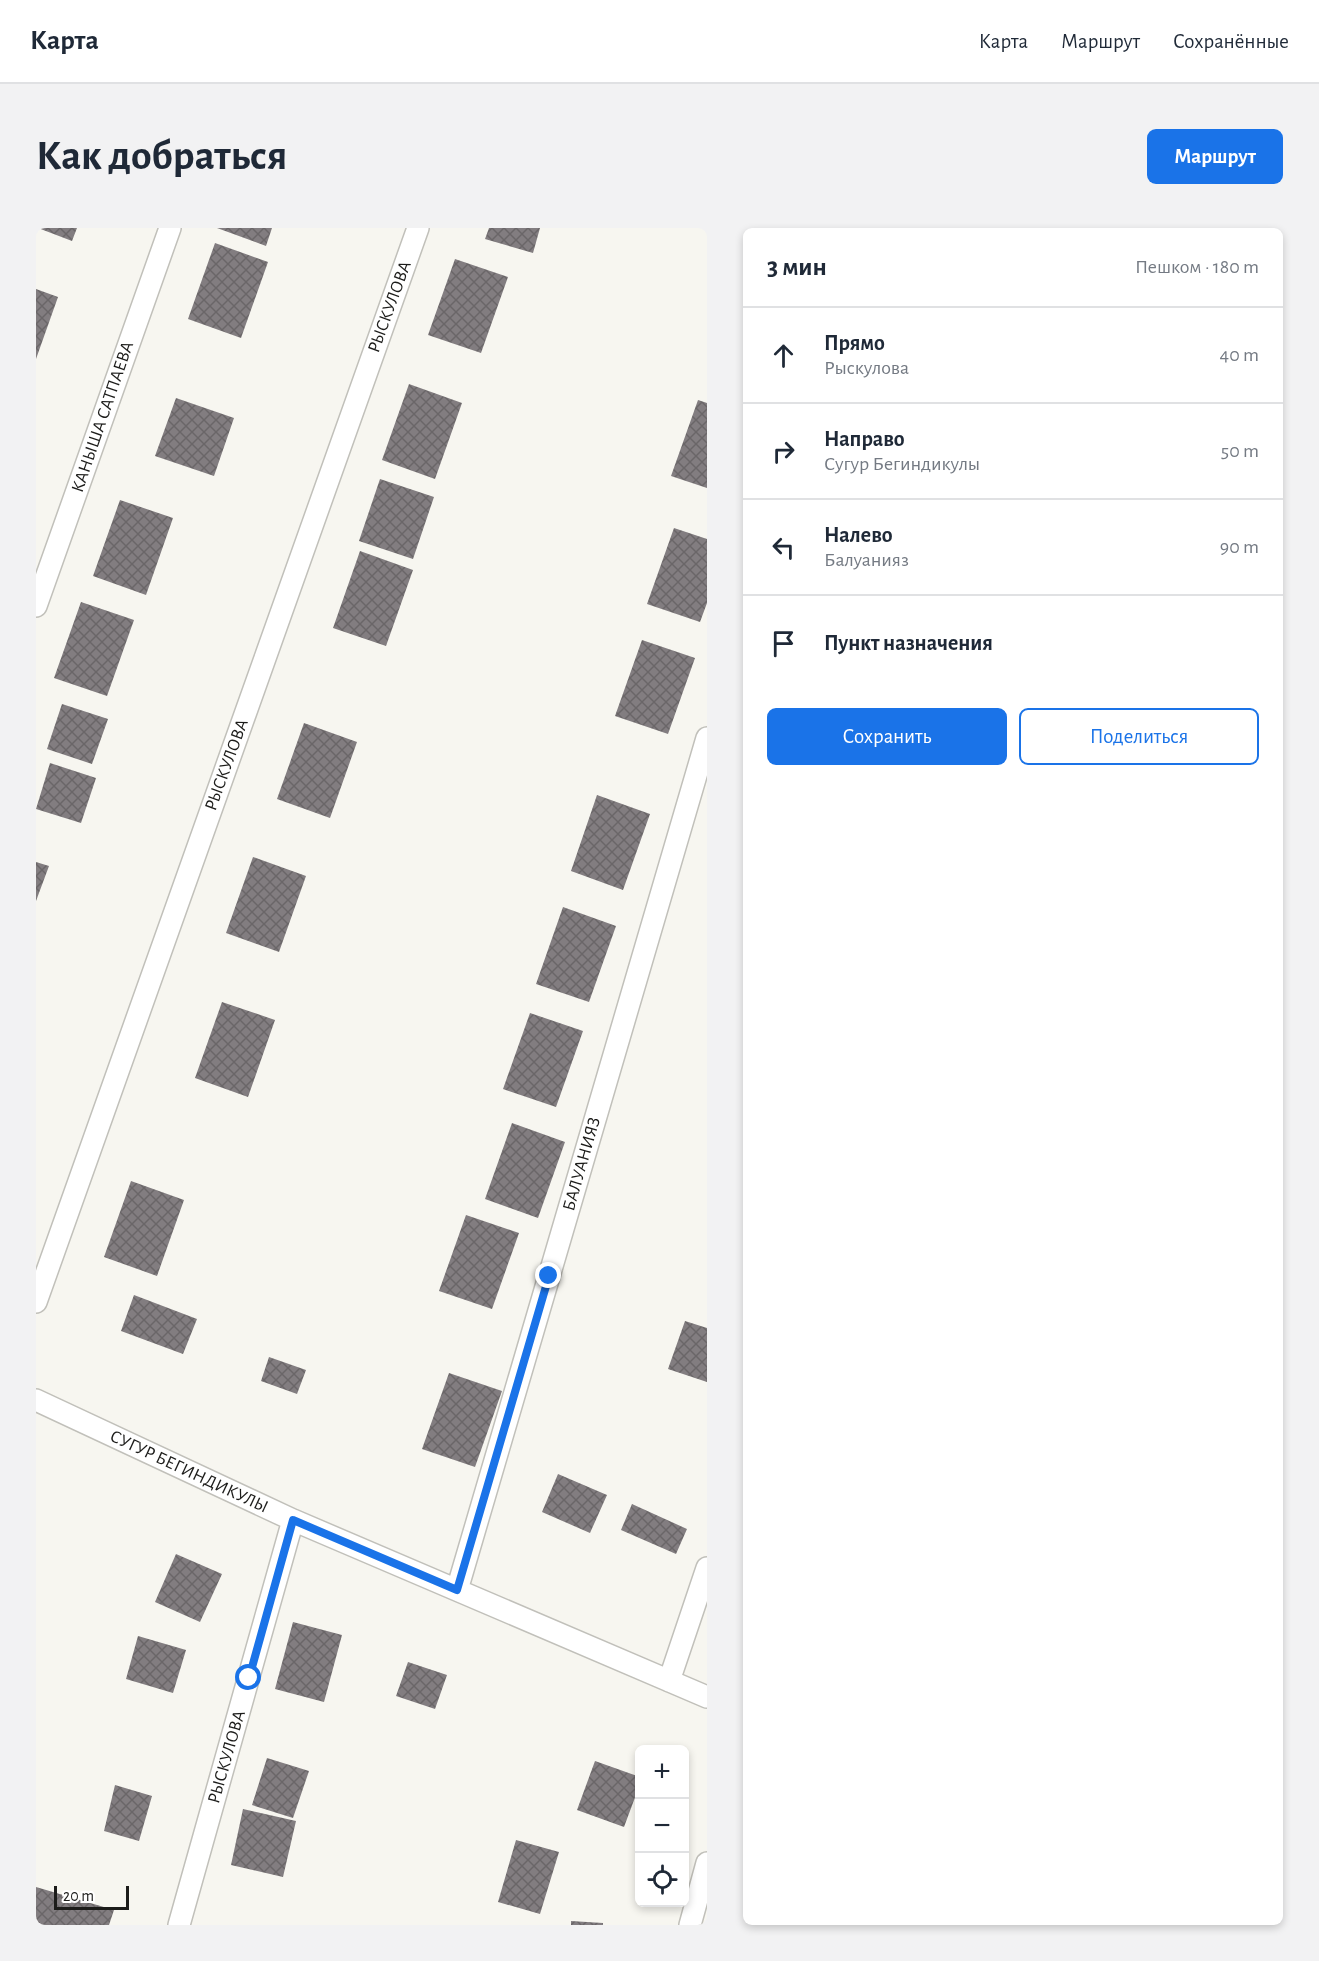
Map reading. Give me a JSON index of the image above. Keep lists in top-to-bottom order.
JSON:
{
  "streets": {
    "street": [
      "РЫСКУЛОВА",
      "КАНЫША САТПАЕВА",
      "БАЛУАНИЯЗ",
      "СУГУР БЕГИНДИКУЛЫ"
    ]
  },
  "crossings": [
    ["РЫСКУЛОВА", "СУГУР БЕГИНДИКУЛЫ"],
    ["БАЛУАНИЯЗ", "СУГУР БЕГИНДИКУЛЫ"]
  ],
  "scale_bar": "20 m",
  "page": {
    "header": "Карта",
    "nav": ["Карта", "Маршрут", "Сохранённые"],
    "buttons": [
      "Маршрут",
      ["Сохранить", "Поделиться"]
    ],
    "title": "Как добраться",
    "heading": ["3 мин", "Пешком · 180 m"],
    "list": [
      ["Прямо", "Рыскулова", "40 m"],
      ["Направо", "Сугур Бегиндикулы", "50 m"],
      ["Налево", "Балуанияз", "90 m"],
      "Пункт назначения"
    ],
    "map_buttons": ["+", "−"],
    "scale": "20 m"
  }
}
